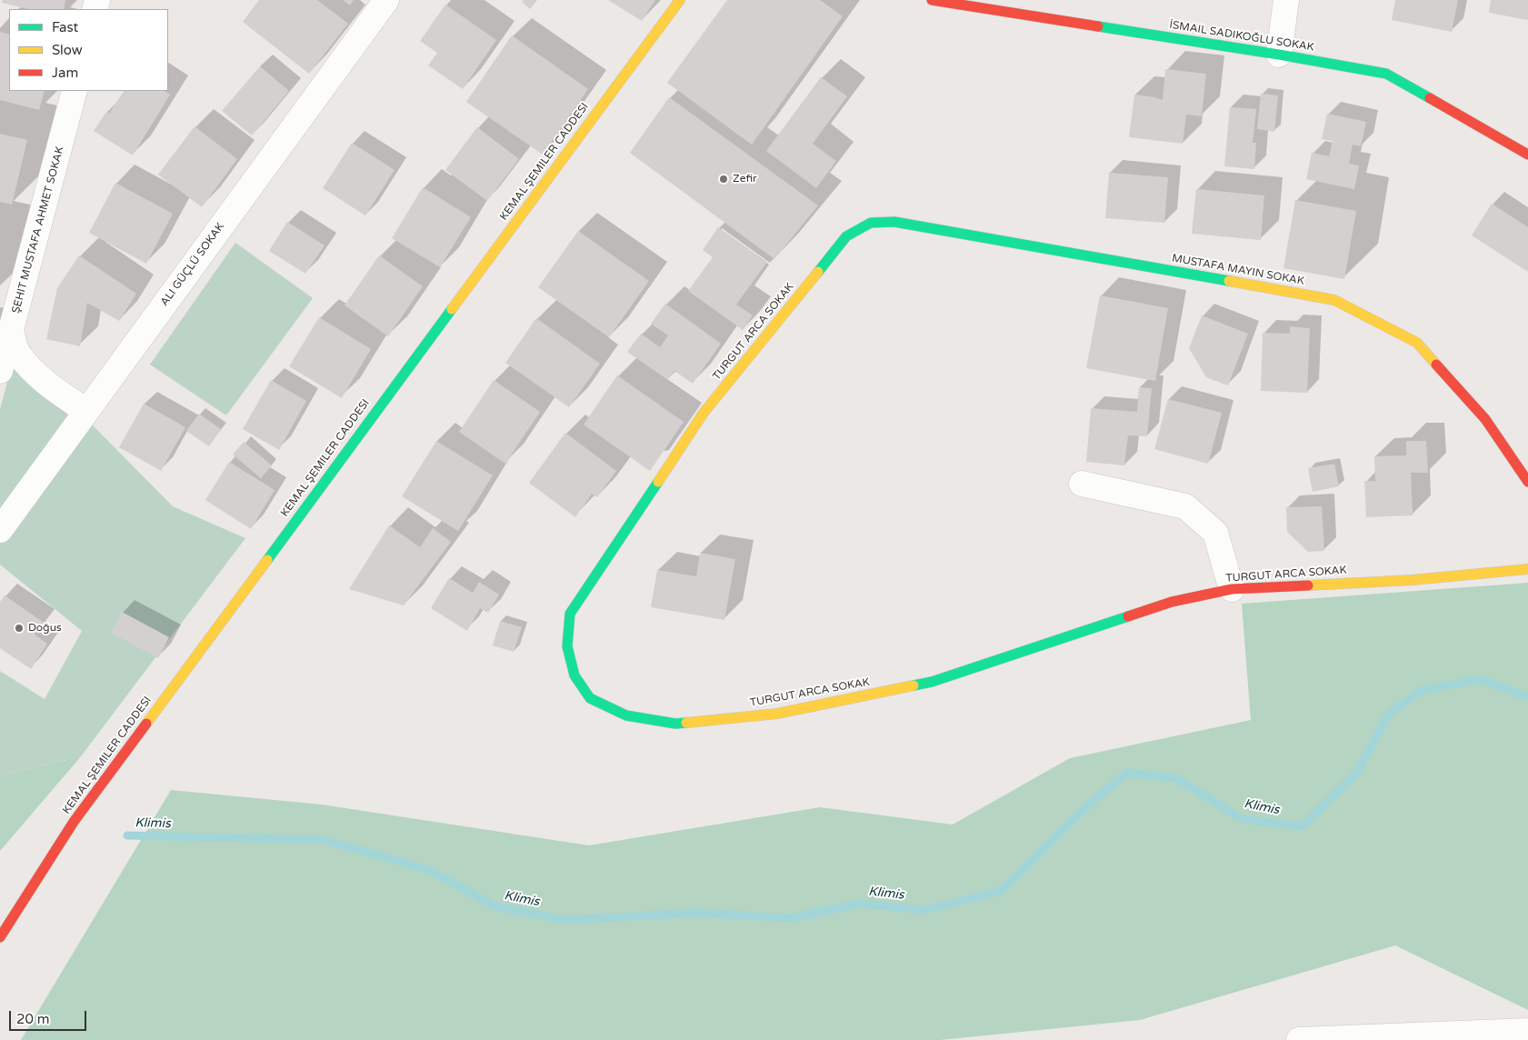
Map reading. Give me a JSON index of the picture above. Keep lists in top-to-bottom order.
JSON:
{
  "streets": {
    "street": [
      "KEMAL ŞEMILER CADDESI",
      "ŞEHIT MUSTAFA AHMET SOKAK",
      "ALI GÜÇLÜ SOKAK",
      "TURGUT ARCA SOKAK"
    ]
  },
  "water": ["Klimis"],
  "places": ["Zefir", "Doğus"],
  "legend": ["Fast", "Slow", "Jam"],
  "scale_bar": "20 m"
}
